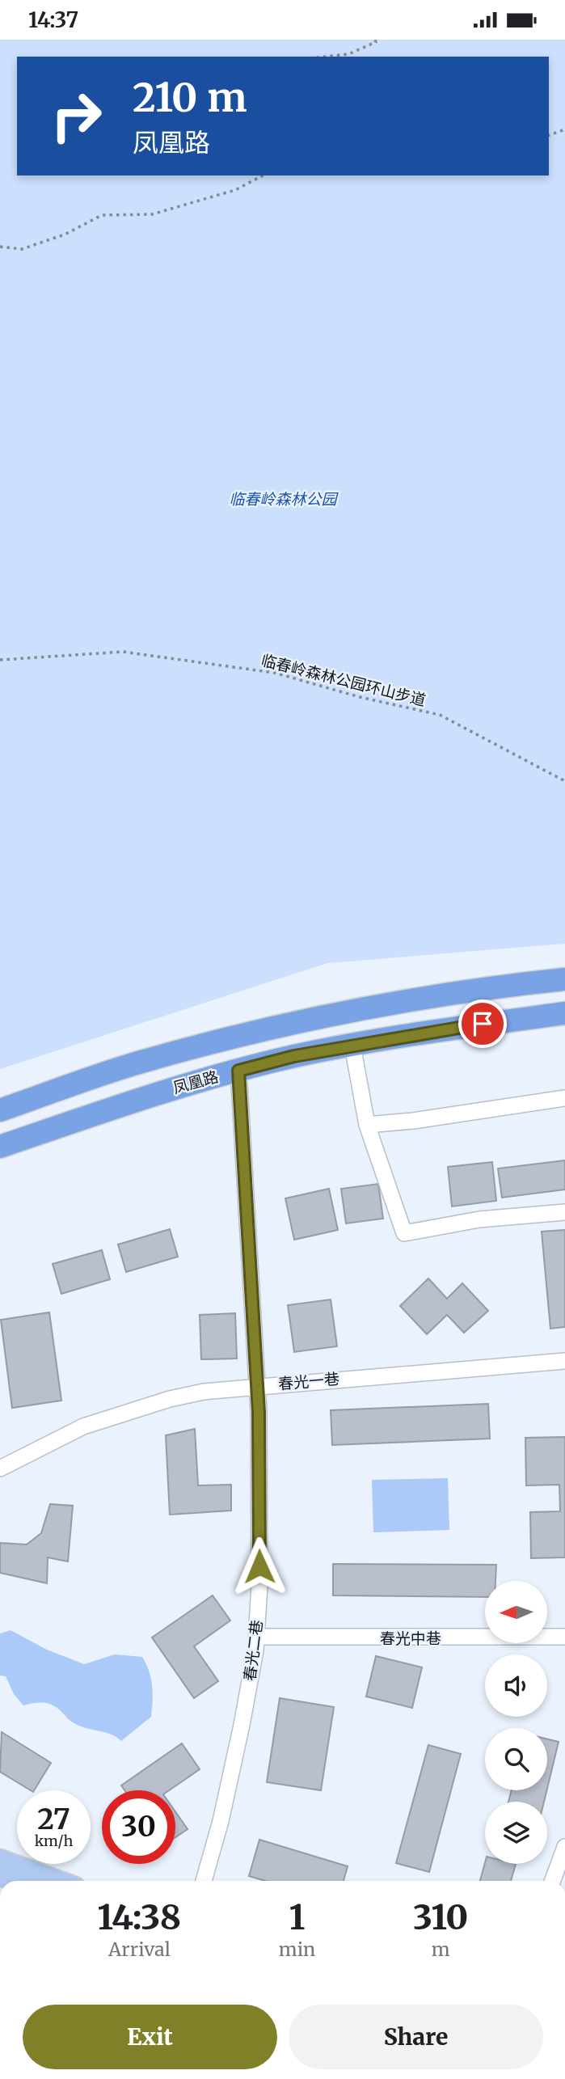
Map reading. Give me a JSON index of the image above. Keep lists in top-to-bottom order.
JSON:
{
  "streets": {
    "highway": ["凤凰路"],
    "street": ["春光一巷", "春光中巷", "春光二巷"],
    "path": ["临春岭森林公园环山步道"]
  },
  "crossings": [
    ["凤凰路", "春光二巷"],
    ["春光一巷", "春光二巷"],
    ["春光中巷", "春光二巷"]
  ],
  "parks": ["临春岭森林公园"],
  "north": "left",
  "page": {
    "status": "14:37",
    "turn": ["210 m", "凤凰路"],
    "speed": "27 km/h",
    "limit": "30",
    "eta": [
      "14:38",
      "Arrival",
      "1",
      "min",
      "310",
      "m"
    ],
    "buttons": ["Exit", "Share"]
  }
}
